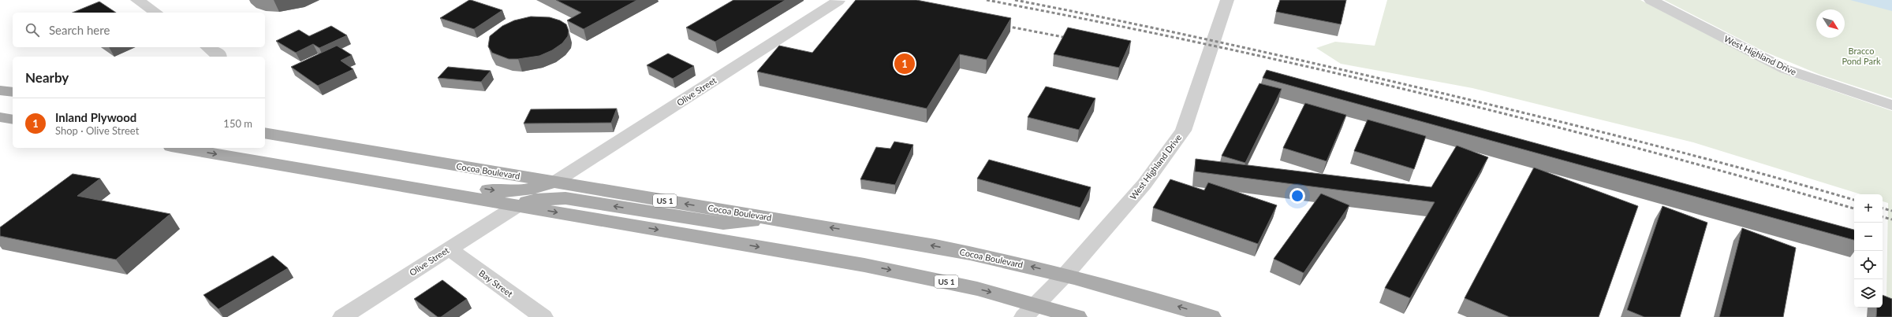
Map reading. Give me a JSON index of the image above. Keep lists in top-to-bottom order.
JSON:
{
  "streets": {
    "main road": ["Cocoa Boulevard", "US 1"],
    "street": ["West Highland Drive", "Olive Street", "Bay Street"]
  },
  "crossings": [
    ["West Highland Drive", "Cocoa Boulevard"],
    ["West Highland Drive", "US 1"],
    ["Olive Street", "Cocoa Boulevard"],
    ["Olive Street", "US 1"],
    ["Olive Street", "Bay Street"]
  ],
  "parks": ["Bracco Pond Park"],
  "north": "bottom right",
  "page": {
    "search": "Search here",
    "pins": "1",
    "heading": "Nearby",
    "list": [
      {
        "mark": "1",
        "name": "Inland Plywood",
        "note": "Shop · Olive Street",
        "value": "150 m"
      }
    ],
    "map_buttons": ["+", "−"]
  }
}
